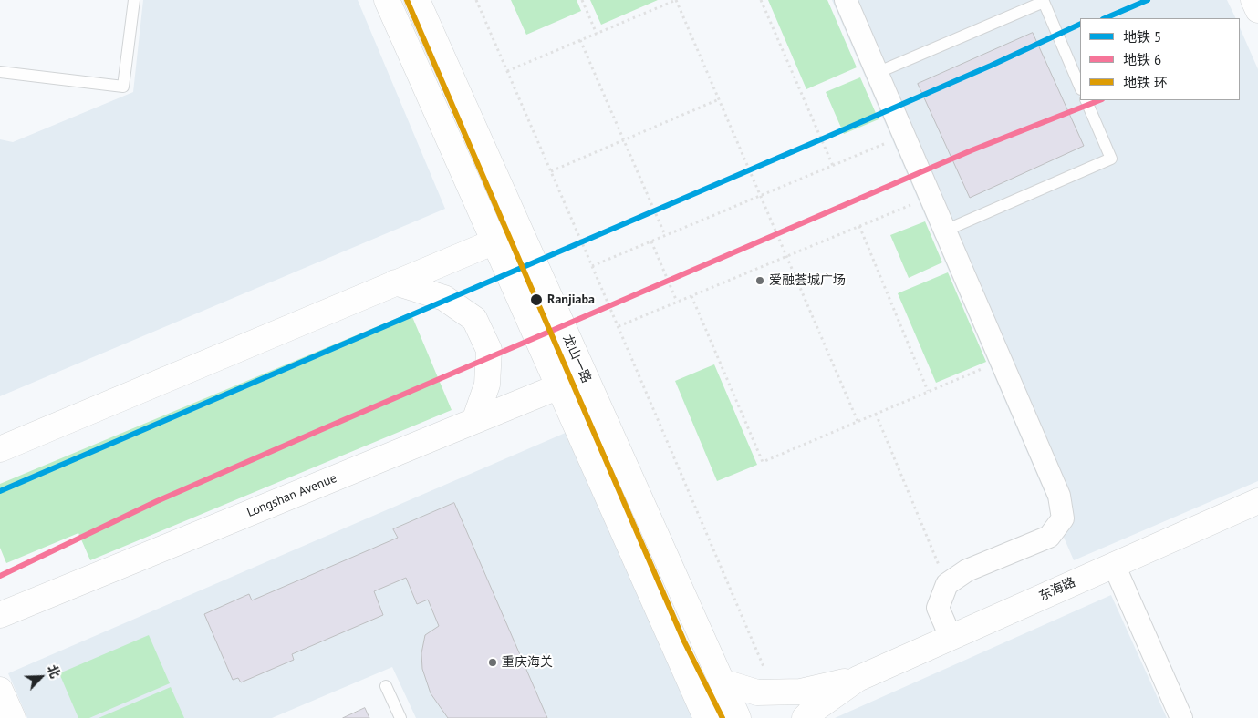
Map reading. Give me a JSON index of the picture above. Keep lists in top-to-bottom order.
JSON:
{
  "streets": {
    "main road": ["龙山一路", "Longshan Avenue", "东海路"]
  },
  "crossings": [
    ["龙山一路", "Longshan Avenue"],
    ["龙山一路", "东海路"]
  ],
  "places": ["爱融荟城广场", "Ranjiaba", "重庆海关"],
  "lines": ["metro line 5", "metro line 环", "metro line 6"],
  "legend": ["地铁 5", "地铁 6", "地铁 环"],
  "north": "top right"
}
